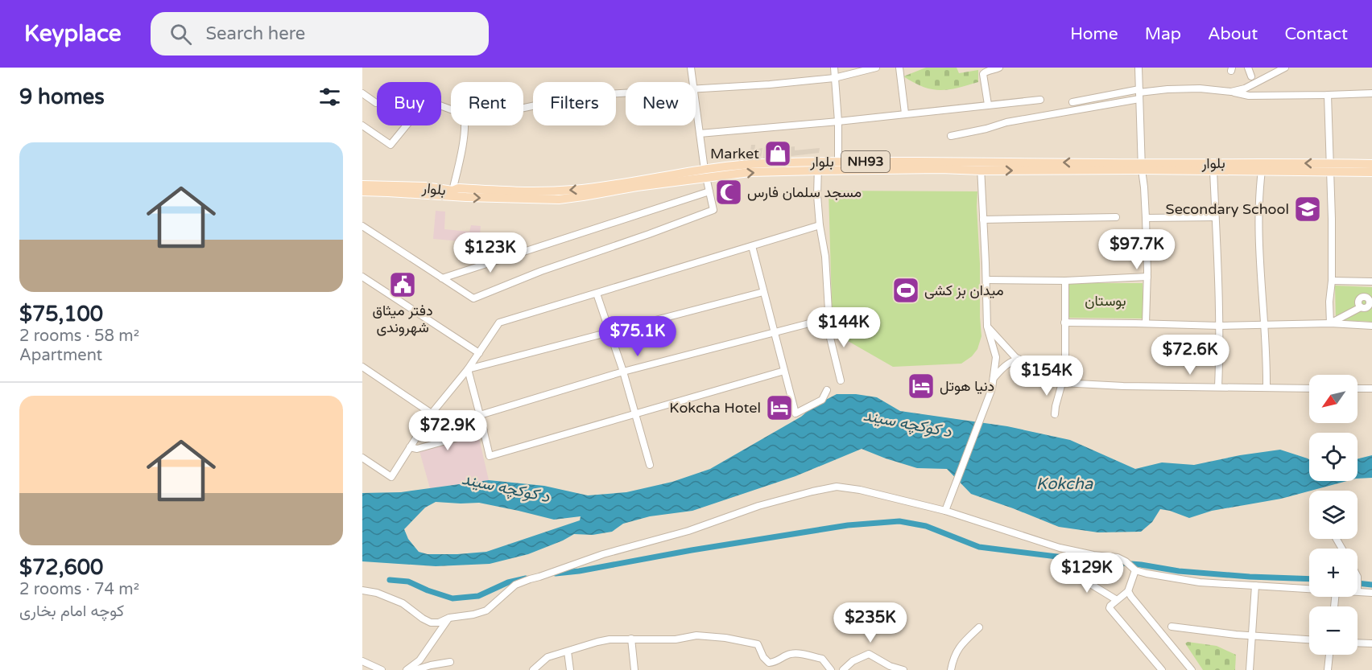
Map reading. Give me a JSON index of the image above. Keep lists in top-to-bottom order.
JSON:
{
  "streets": {
    "main road": ["بلوار", "NH93"]
  },
  "water": ["د کوکچه سیند", "Kokcha"],
  "parks": ["بوستان"],
  "places": {
    "shop": ["Market"],
    "mosque": ["مسجد سلمان فارس"],
    "school or university": ["Secondary School"],
    "public building": ["دفتر میثاق شهروندی"],
    "sports": ["میدان بز کشی"],
    "hotel": ["دنیا هوتل", "Kokcha Hotel"]
  },
  "north": "bottom left",
  "page": {
    "header": "Keyplace",
    "search": "Search here",
    "nav": [
      "Home",
      "Map",
      "About",
      "Contact"
    ],
    "heading": "9 homes",
    "chip": [
      "Buy",
      "Rent",
      "Filters",
      "New"
    ],
    "list": [
      {
        "name": "$75,100",
        "note": "2 rooms · 58 m² · Apartment"
      },
      {
        "name": "$72,600",
        "note": "2 rooms · 74 m² · کوچه امام بخاری"
      }
    ],
    "price": [
      "$97.7K",
      "$123K",
      "$144K",
      "$75.1K",
      "$72.6K",
      "$154K",
      "$72.9K",
      "$129K",
      "$235K"
    ],
    "map_buttons": ["+", "−"]
  }
}
